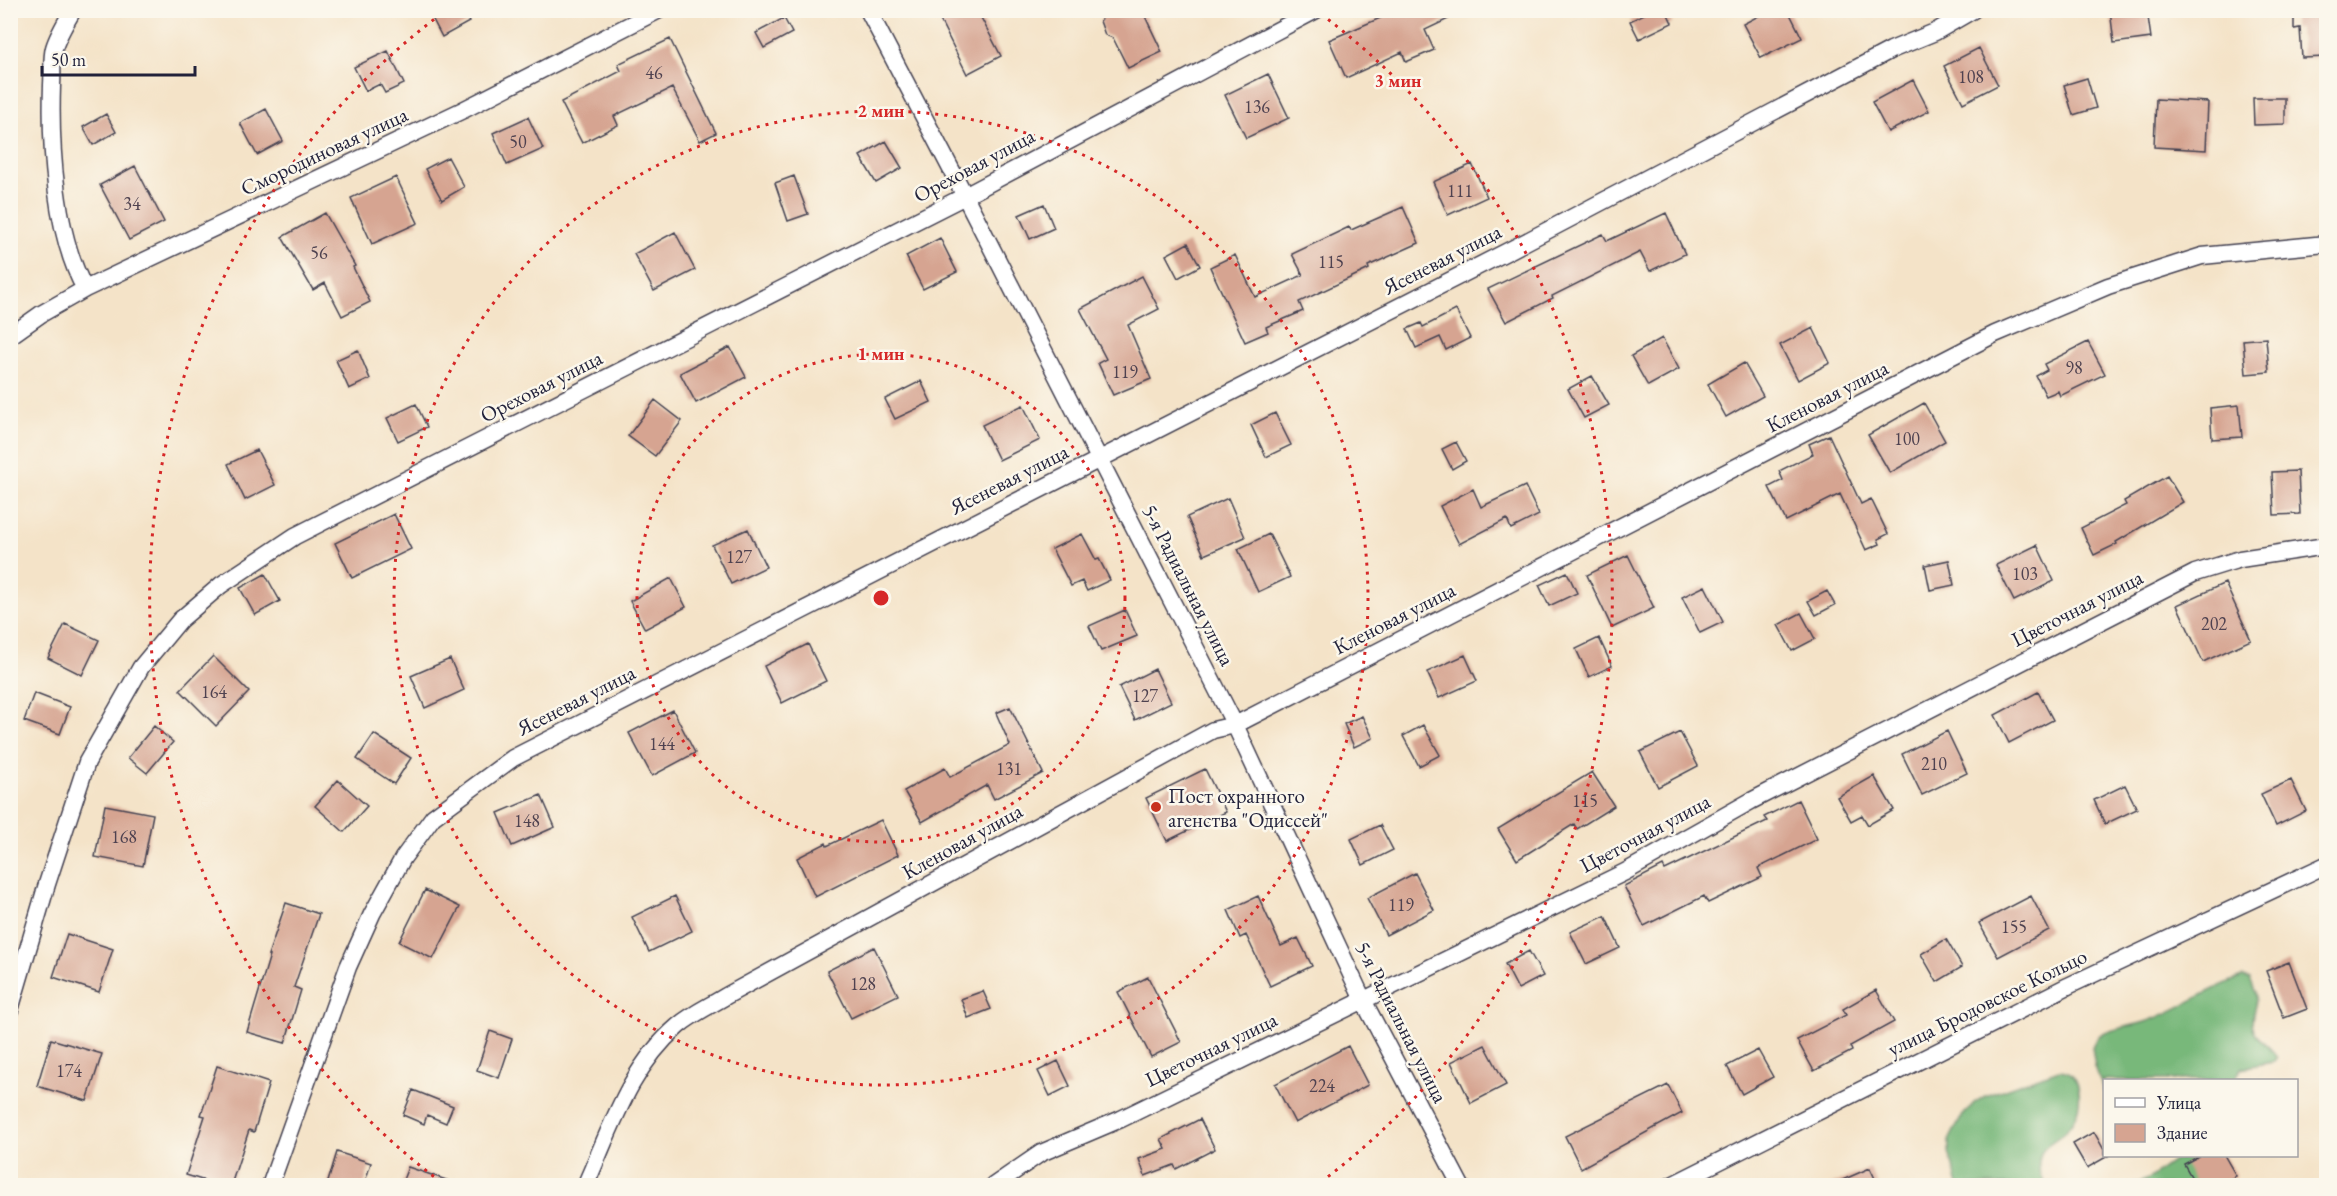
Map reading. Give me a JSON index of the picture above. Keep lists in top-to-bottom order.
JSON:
{
  "streets": {
    "street": [
      "Смородиновая улица",
      "Ореховая улица",
      "Ясеневая улица",
      "Кленовая улица",
      "5-я Радиальная улица",
      "Цветочная улица",
      "улица Бродовское Кольцо"
    ]
  },
  "crossings": [
    ["Ореховая улица", "5-я Радиальная улица"],
    ["Ясеневая улица", "5-я Радиальная улица"],
    ["Кленовая улица", "5-я Радиальная улица"],
    ["5-я Радиальная улица", "Цветочная улица"]
  ],
  "places": ["Пост охранного агенства \"Одисcей\""],
  "house_numbers": [
    "46",
    "108",
    "136",
    "50",
    "111",
    "34",
    "56",
    "115",
    "98",
    "119",
    "100",
    "127",
    "103",
    "202",
    "164",
    "127",
    "144",
    "210",
    "131",
    "115",
    "148",
    "168",
    "119",
    "155",
    "128",
    "174",
    "224"
  ],
  "legend": ["Улица", "Здание"],
  "scale_bar": "50 m",
  "rings": ["3 мин", "2 мин", "1 мин"]
}
